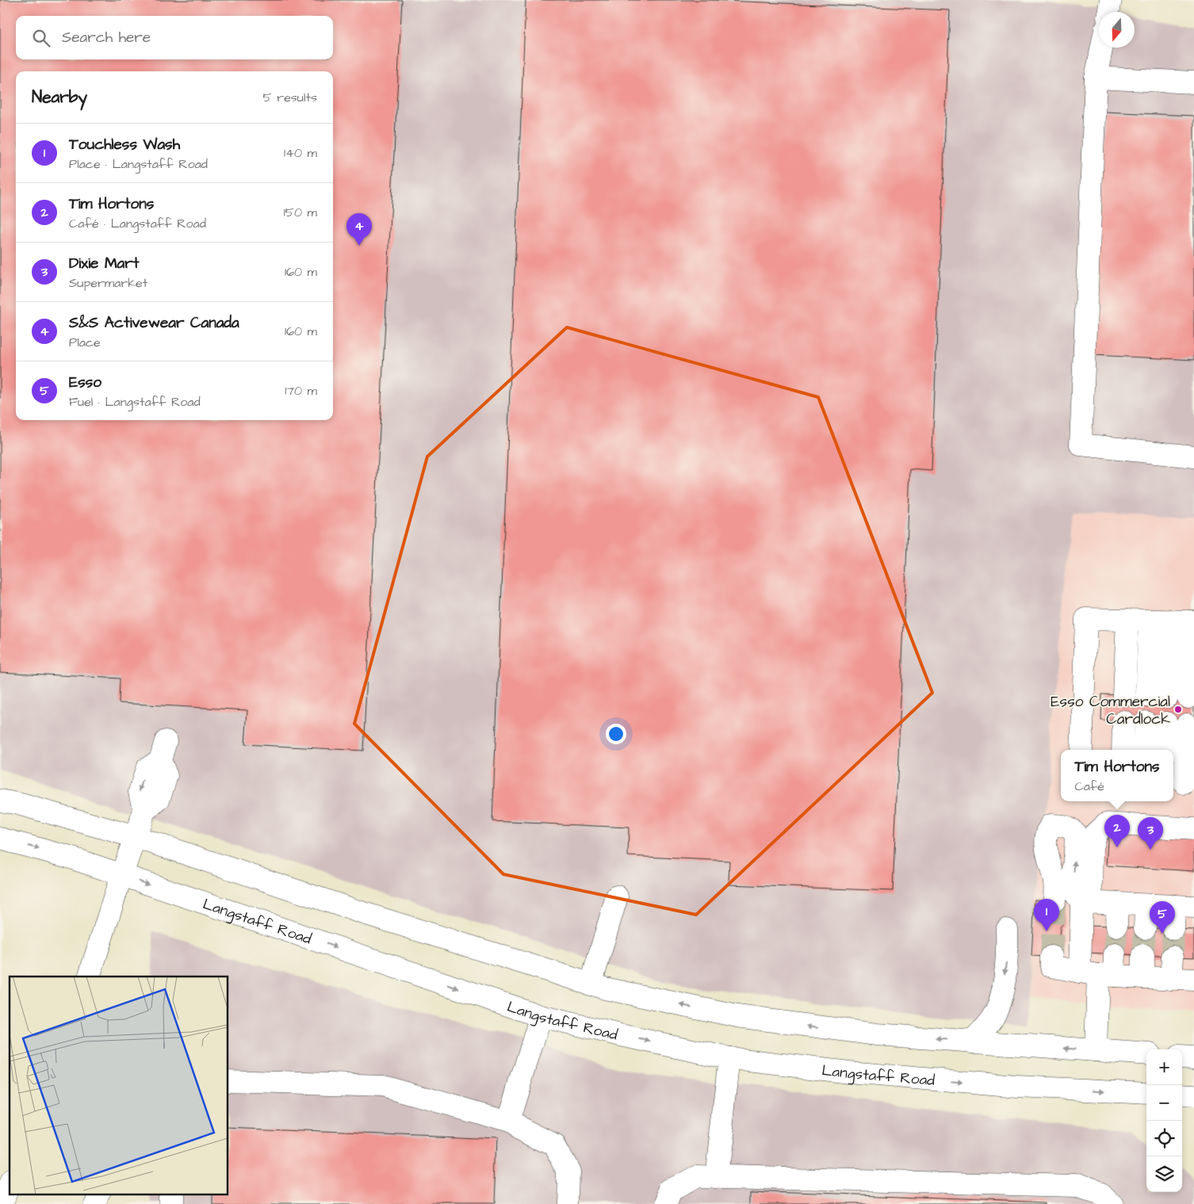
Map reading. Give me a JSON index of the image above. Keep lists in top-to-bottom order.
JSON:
{
  "streets": {
    "main road": ["Langstaff Road"]
  },
  "places": ["Esso Commercial Cardlock"],
  "north": "bottom",
  "page": {
    "search": "Search here",
    "heading": ["Nearby", "5 results"],
    "list": [
      {
        "mark": "1",
        "name": "Touchless Wash",
        "note": "Place · Langstaff Road",
        "value": "140 m"
      },
      {
        "mark": "2",
        "name": "Tim Hortons",
        "note": "Café · Langstaff Road",
        "value": "150 m"
      },
      {
        "mark": "3",
        "name": "Dixie Mart",
        "note": "Supermarket",
        "value": "160 m"
      },
      {
        "mark": "4",
        "name": "S&S Activewear Canada",
        "note": "Place",
        "value": "160 m"
      },
      {
        "mark": "5",
        "name": "Esso",
        "note": "Fuel · Langstaff Road",
        "value": "170 m"
      }
    ],
    "pins": [
      "4",
      "2",
      "3",
      "1",
      "5"
    ],
    "popup": ["Tim Hortons", "Café"],
    "map_buttons": ["+", "−"]
  }
}
